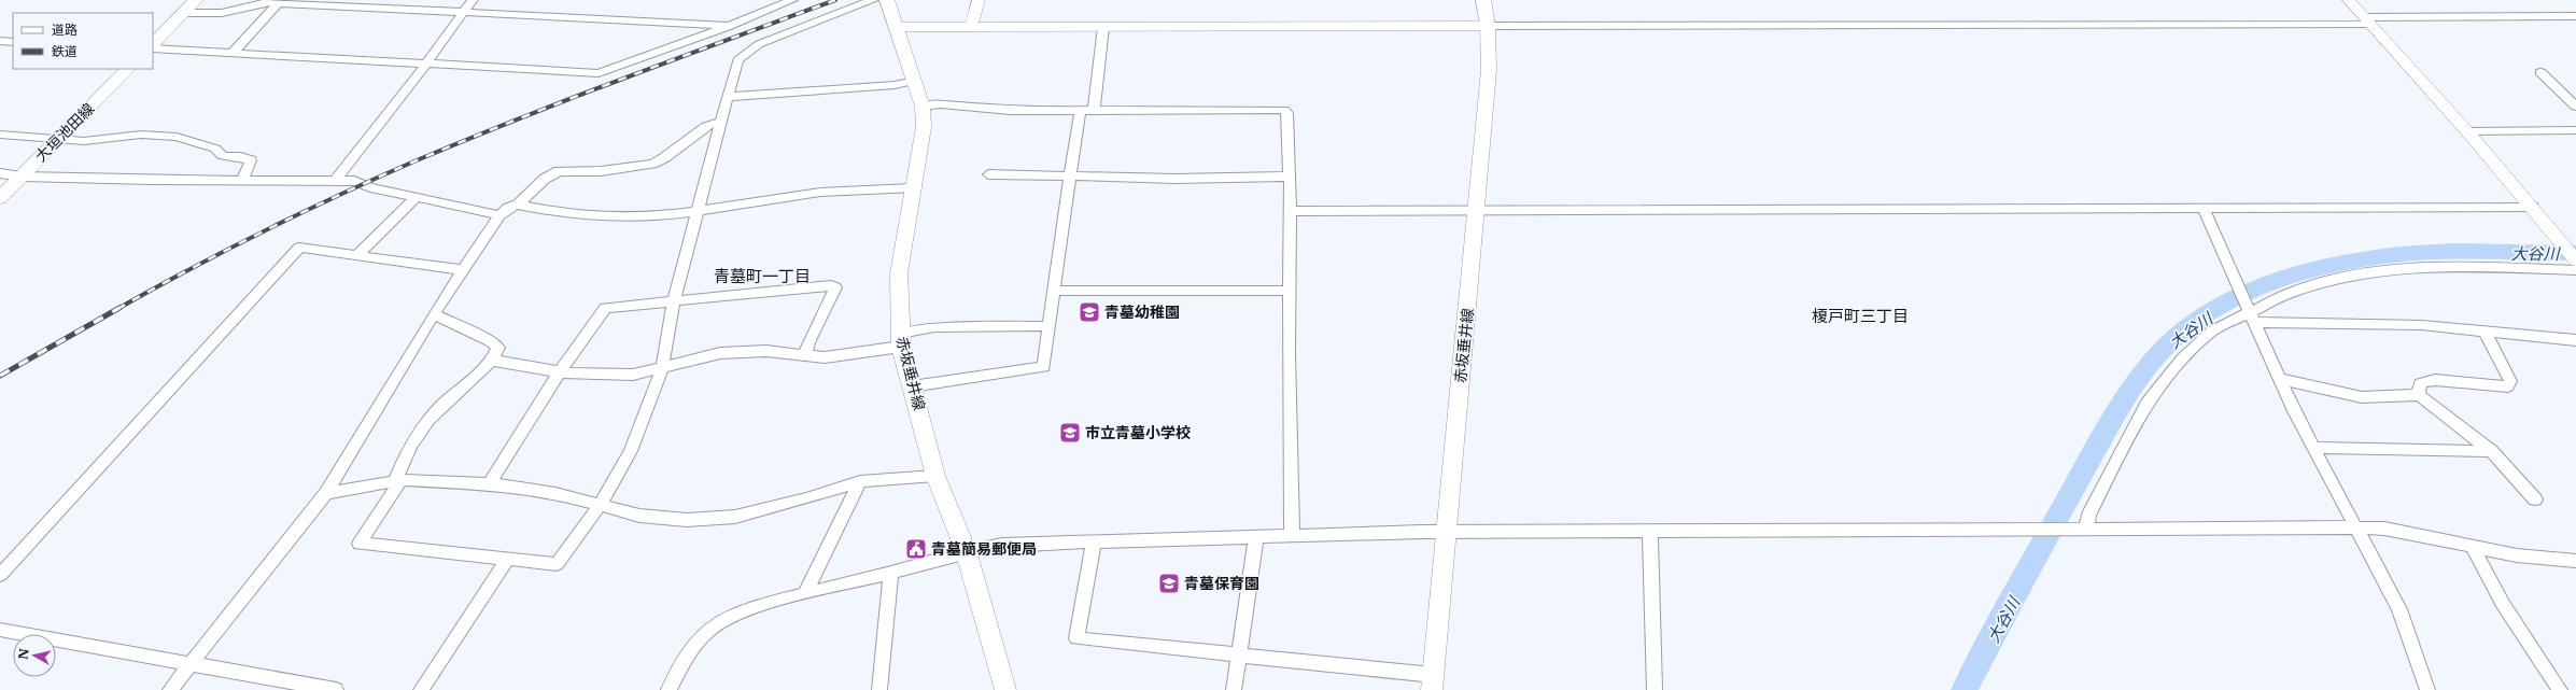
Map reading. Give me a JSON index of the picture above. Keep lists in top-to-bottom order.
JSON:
{
  "streets": {
    "main road": ["大垣池田線", "赤坂垂井線"]
  },
  "districts": ["青墓町一丁目", "榎戸町三丁目"],
  "water": ["大谷川"],
  "places": {
    "school or university": ["青墓幼稚園", "市立青墓小学校", "青墓保育園"],
    "public building": ["青墓簡易郵便局"]
  },
  "legend": ["道路", "鉄道"],
  "north": "left"
}
